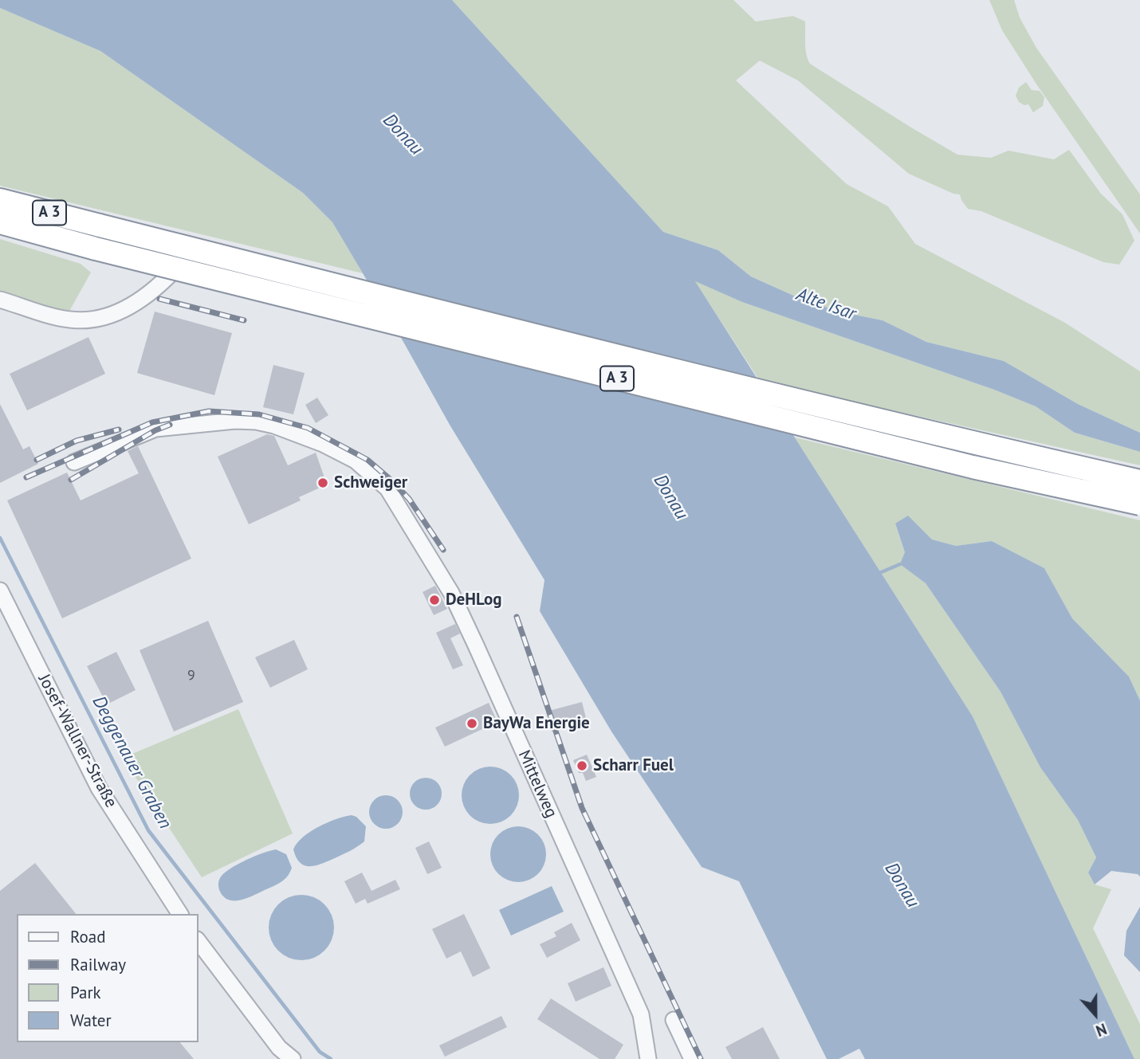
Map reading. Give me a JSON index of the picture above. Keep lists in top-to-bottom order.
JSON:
{
  "streets": {
    "highway": ["A 3"],
    "street": ["Josef-Wallner-Straße", "Mittelweg"]
  },
  "water": ["Donau", "Alte Isar", "Deggenauer Graben"],
  "places": [
    "Schweiger",
    "DeHLog",
    "BayWa Energie",
    "Scharr Fuel"
  ],
  "house_numbers": ["9"],
  "legend": [
    "Road",
    "Railway",
    "Park",
    "Water"
  ],
  "north": "bottom"
}
